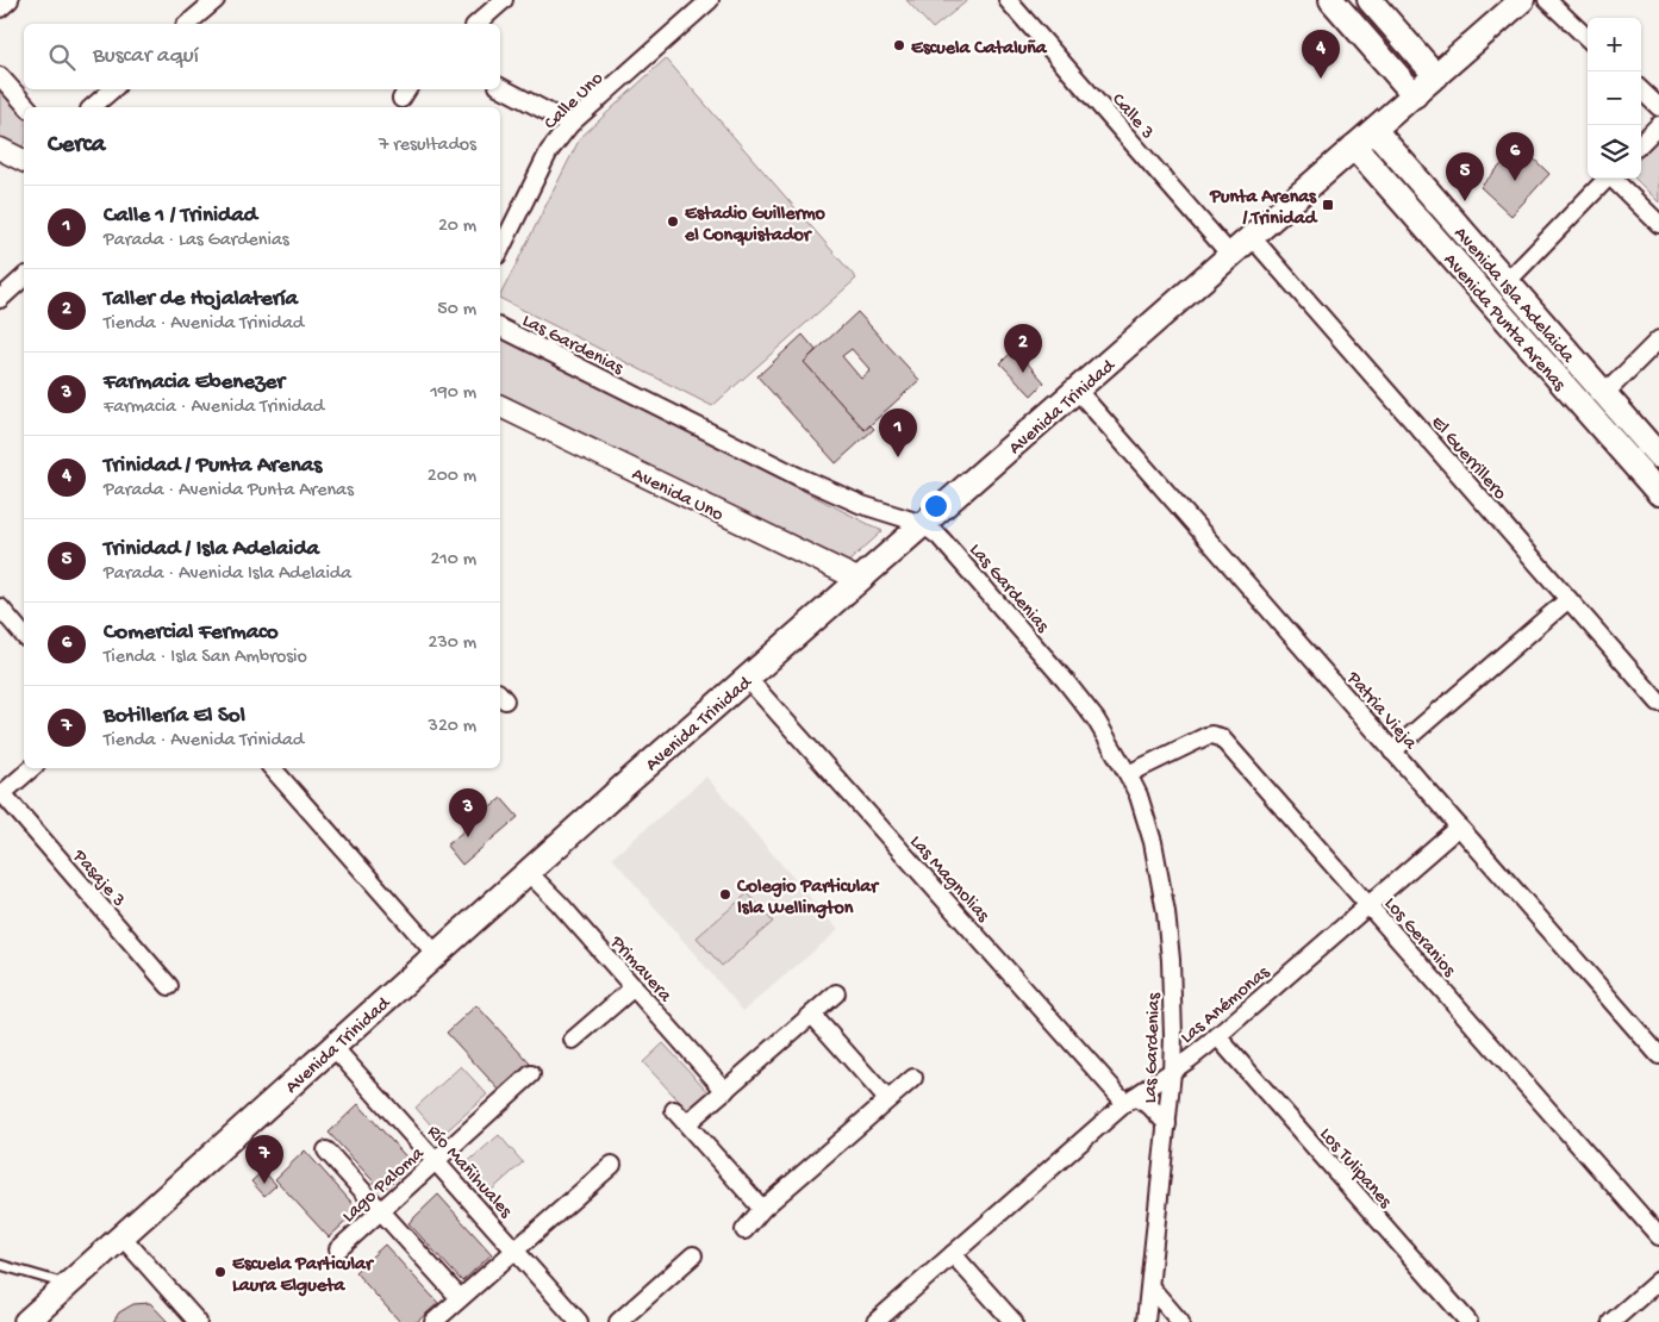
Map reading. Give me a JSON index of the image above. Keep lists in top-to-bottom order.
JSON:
{
  "streets": {
    "main road": ["Avenida Isla Adelaida", "Avenida Punta Arenas", "Avenida Trinidad"],
    "street": [
      "Calle Uno",
      "Calle 3",
      "Las Gardenias",
      "El Guerrillero",
      "Avenida Uno",
      "Patria Vieja",
      "Pasaje 3",
      "Las Magnolias",
      "Los Geranios",
      "Primavera",
      "Las Anémonas",
      "Los Tulipanes",
      "Río Mañihuales",
      "Lago Paloma"
    ]
  },
  "crossings": [
    ["Calle 3", "Avenida Trinidad"],
    ["Avenida Isla Adelaida", "Avenida Trinidad"],
    ["Avenida Punta Arenas", "Avenida Trinidad"],
    ["Las Gardenias", "Avenida Trinidad"],
    ["Las Gardenias", "Las Magnolias"],
    ["Las Gardenias", "Los Geranios"],
    ["Las Gardenias", "Las Anémonas"],
    ["Avenida Trinidad", "El Guerrillero"],
    ["Avenida Trinidad", "Avenida Uno"],
    ["Avenida Trinidad", "Patria Vieja"],
    ["Avenida Trinidad", "Las Magnolias"],
    ["Avenida Trinidad", "Primavera"],
    ["Avenida Trinidad", "Río Mañihuales"],
    ["Patria Vieja", "Las Anémonas"],
    ["Las Magnolias", "Las Anémonas"],
    ["Los Geranios", "Las Anémonas"],
    ["Las Anémonas", "Los Tulipanes"],
    ["Río Mañihuales", "Lago Paloma"]
  ],
  "places": {
    "other": [
      "Escuela Cataluña",
      "Estadio Guillermo el Conquistador",
      "Colegio Particular Isla Wellington",
      "Escuela Particular Laura Elgueta"
    ],
    "transit": ["Punta Arenas / Trinidad"]
  },
  "page": {
    "map_buttons": ["+", "−"],
    "search": "Buscar aquí",
    "pins": [
      "4",
      "6",
      "5",
      "2",
      "1",
      "3",
      "7"
    ],
    "heading": ["Cerca", "7 resultados"],
    "list": [
      {
        "mark": "1",
        "name": "Calle 1 / Trinidad",
        "note": "Parada · Las Gardenias",
        "value": "20 m"
      },
      {
        "mark": "2",
        "name": "Taller de Hojalatería",
        "note": "Tienda · Avenida Trinidad",
        "value": "50 m"
      },
      {
        "mark": "3",
        "name": "Farmacia Ebenezer",
        "note": "Farmacia · Avenida Trinidad",
        "value": "190 m"
      },
      {
        "mark": "4",
        "name": "Trinidad / Punta Arenas",
        "note": "Parada · Avenida Punta Arenas",
        "value": "200 m"
      },
      {
        "mark": "5",
        "name": "Trinidad / Isla Adelaida",
        "note": "Parada · Avenida Isla Adelaida",
        "value": "210 m"
      },
      {
        "mark": "6",
        "name": "Comercial Fermaco",
        "note": "Tienda · Isla San Ambrosio",
        "value": "230 m"
      },
      {
        "mark": "7",
        "name": "Botillería El Sol",
        "note": "Tienda · Avenida Trinidad",
        "value": "320 m"
      }
    ]
  }
}
